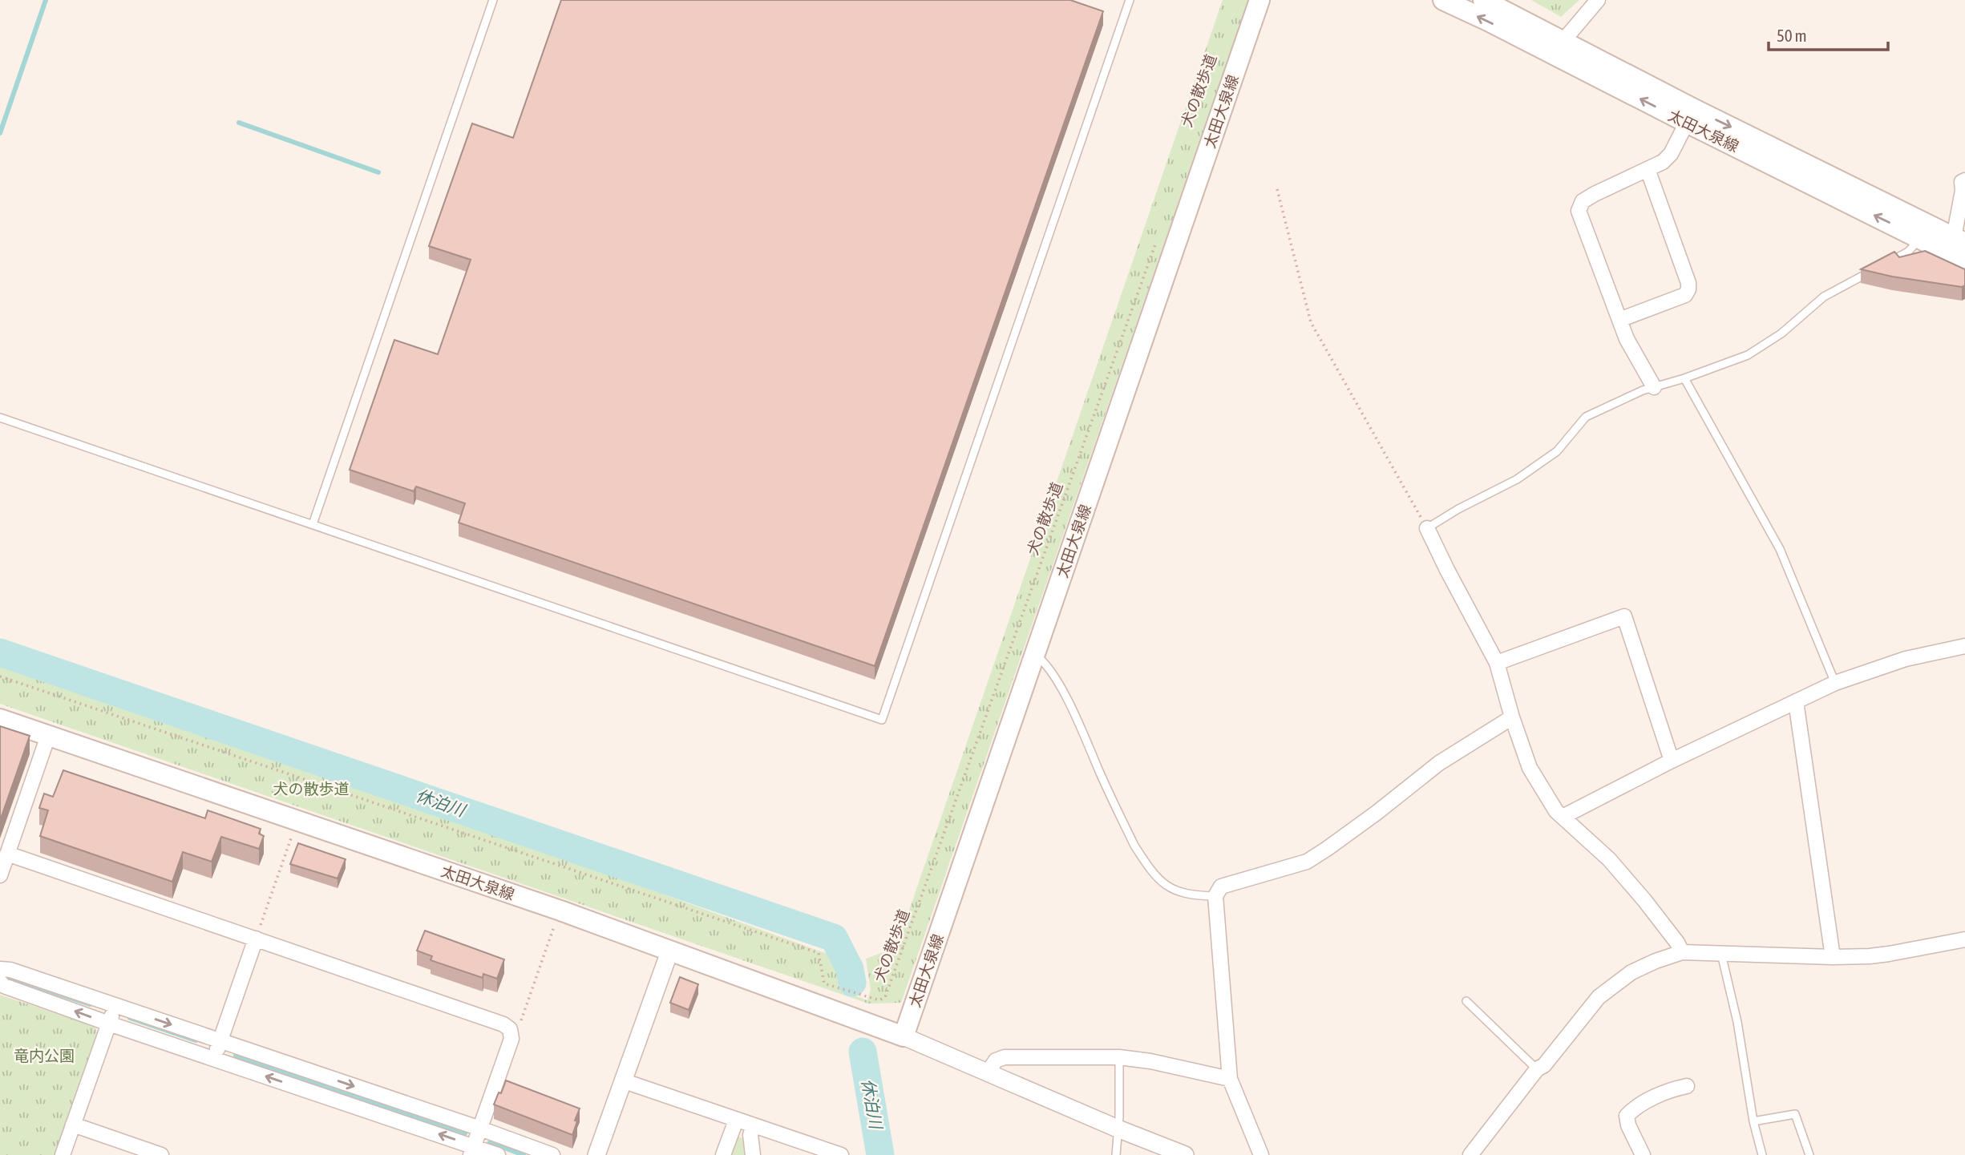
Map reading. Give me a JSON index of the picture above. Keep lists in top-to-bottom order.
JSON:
{
  "streets": {
    "main road": ["太田大泉線"],
    "path": ["犬の散歩道"]
  },
  "water": ["休泊川"],
  "parks": ["犬の散歩道", "竜内公園"],
  "scale_bar": "50 m"
}
